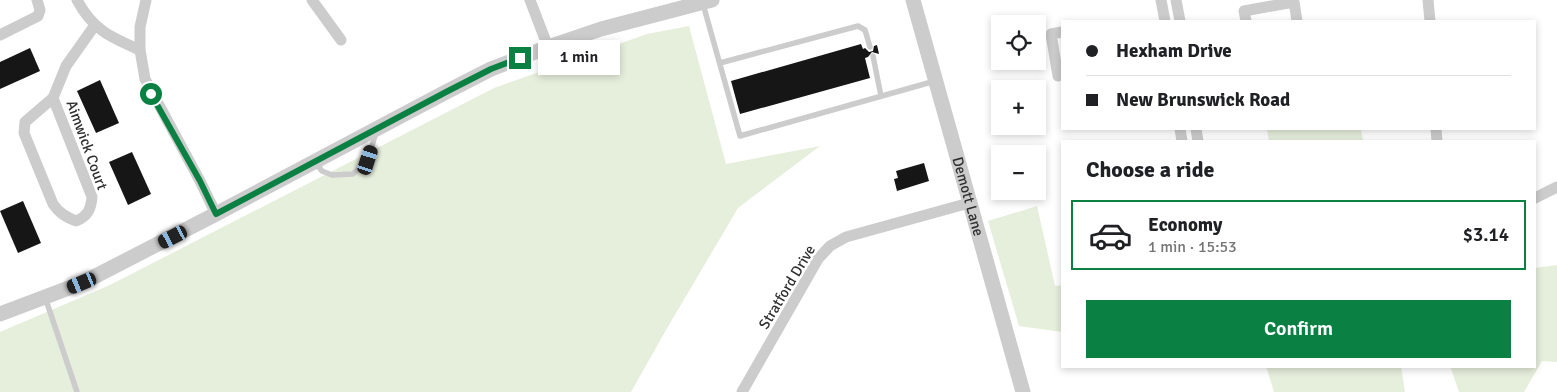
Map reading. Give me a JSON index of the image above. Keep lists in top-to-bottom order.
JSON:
{
  "streets": {
    "street": ["Aimwick Court", "Demott Lane", "Stratford Drive"]
  },
  "crossings": [
    ["Demott Lane", "Stratford Drive"]
  ],
  "page": {
    "map_buttons": ["+", "−"],
    "banner": ["Hexham Drive", "New Brunswick Road"],
    "bubble": "1 min",
    "heading": "Choose a ride",
    "list": [
      {
        "name": "Economy",
        "note": "1 min · 15:53",
        "value": "$3.14"
      }
    ],
    "buttons": "Confirm"
  }
}
